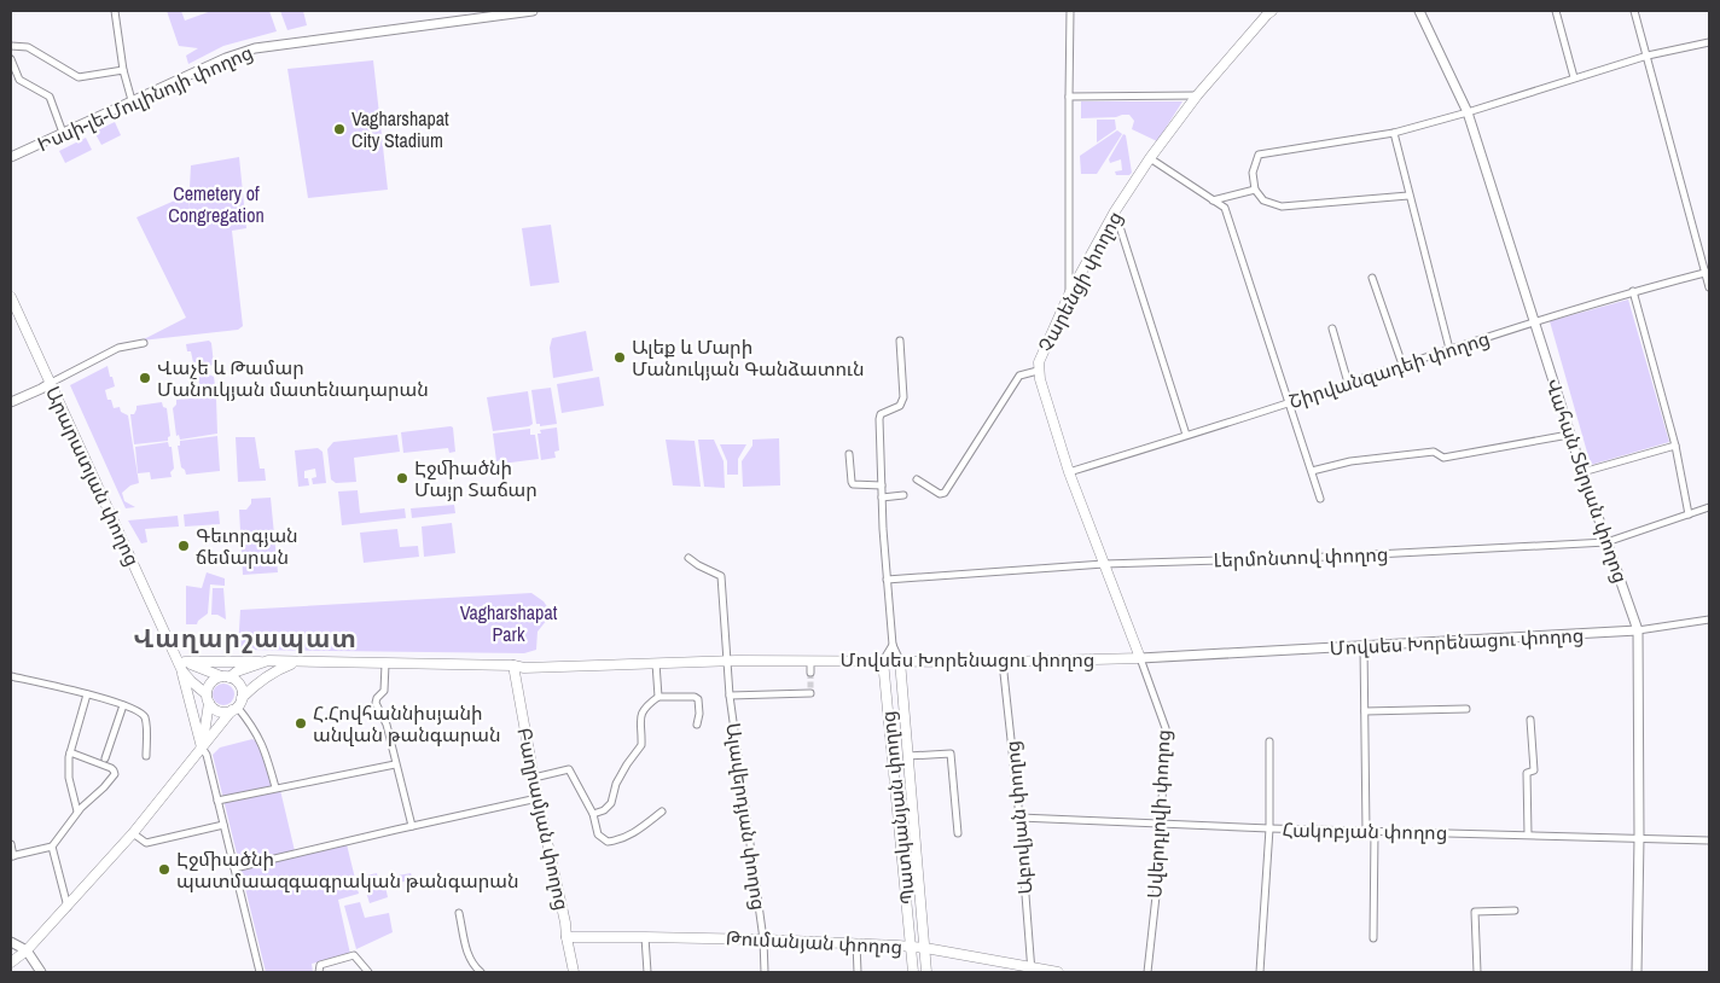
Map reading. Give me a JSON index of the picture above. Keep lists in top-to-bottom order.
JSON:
{
  "streets": {
    "main road": [
      "Չարենցի փողոց",
      "Արարատյան փողոց",
      "Մովսես Խորենացու փողոց",
      "Պատկանյան փողոց",
      "Բաղրամյան փողոց",
      "Թումանյան փողոց"
    ],
    "street": [
      "Իսսի-լե-Մուլինոյի փողոց",
      "Շիրվանզադեի փողոց",
      "Վահան Տերյան փողոց",
      "Լերմոնտով փողոց",
      "Սվերդլովի փողոց",
      "Ալավերդյան փողոց",
      "Աբովյան փողոց",
      "Հակոբյան փողոց"
    ]
  },
  "crossings": [
    ["Չարենցի փողոց", "Շիրվանզադեի փողոց"],
    ["Չարենցի փողոց", "Լերմոնտով փողոց"],
    ["Չարենցի փողոց", "Մովսես Խորենացու փողոց"],
    ["Չարենցի փողոց", "Սվերդլովի փողոց"],
    ["Շիրվանզադեի փողոց", "Վահան Տերյան փողոց"],
    ["Վահան Տերյան փողոց", "Լերմոնտով փողոց"],
    ["Վահան Տերյան փողոց", "Մովսես Խորենացու փողոց"],
    ["Վահան Տերյան փողոց", "Հակոբյան փողոց"],
    ["Լերմոնտով փողոց", "Պատկանյան փողոց"],
    ["Մովսես Խորենացու փողոց", "Պատկանյան փողոց"],
    ["Մովսես Խորենացու փողոց", "Սվերդլովի փողոց"],
    ["Մովսես Խորենացու փողոց", "Ալավերդյան փողոց"],
    ["Մովսես Խորենացու փողոց", "Աբովյան փողոց"],
    ["Մովսես Խորենացու փողոց", "Բաղրամյան փողոց"],
    ["Պատկանյան փողոց", "Թումանյան փողոց"],
    ["Սվերդլովի փողոց", "Հակոբյան փողոց"],
    ["Ալավերդյան փողոց", "Թումանյան փողոց"],
    ["Աբովյան փողոց", "Հակոբյան փողոց"],
    ["Աբովյան փողոց", "Թումանյան փողոց"],
    ["Բաղրամյան փողոց", "Թումանյան փողոց"]
  ],
  "districts": ["Վաղարշապատ"],
  "parks": ["Cemetery of Congregation", "Vagharshapat Park"],
  "places": [
    "Vagharshapat City Stadium",
    "Ալեք և Մարի Մանուկյան Գանձատուն",
    "Վաչե և Թամար Մանուկյան մատենադարան",
    "Էջմիածնի Մայր Տաճար",
    "Գեւորգյան ճեմարան",
    "Հ.Հովհաննիսյանի անվան թանգարան",
    "Էջմիածնի պատմաազգագրական թանգարան"
  ]
}
